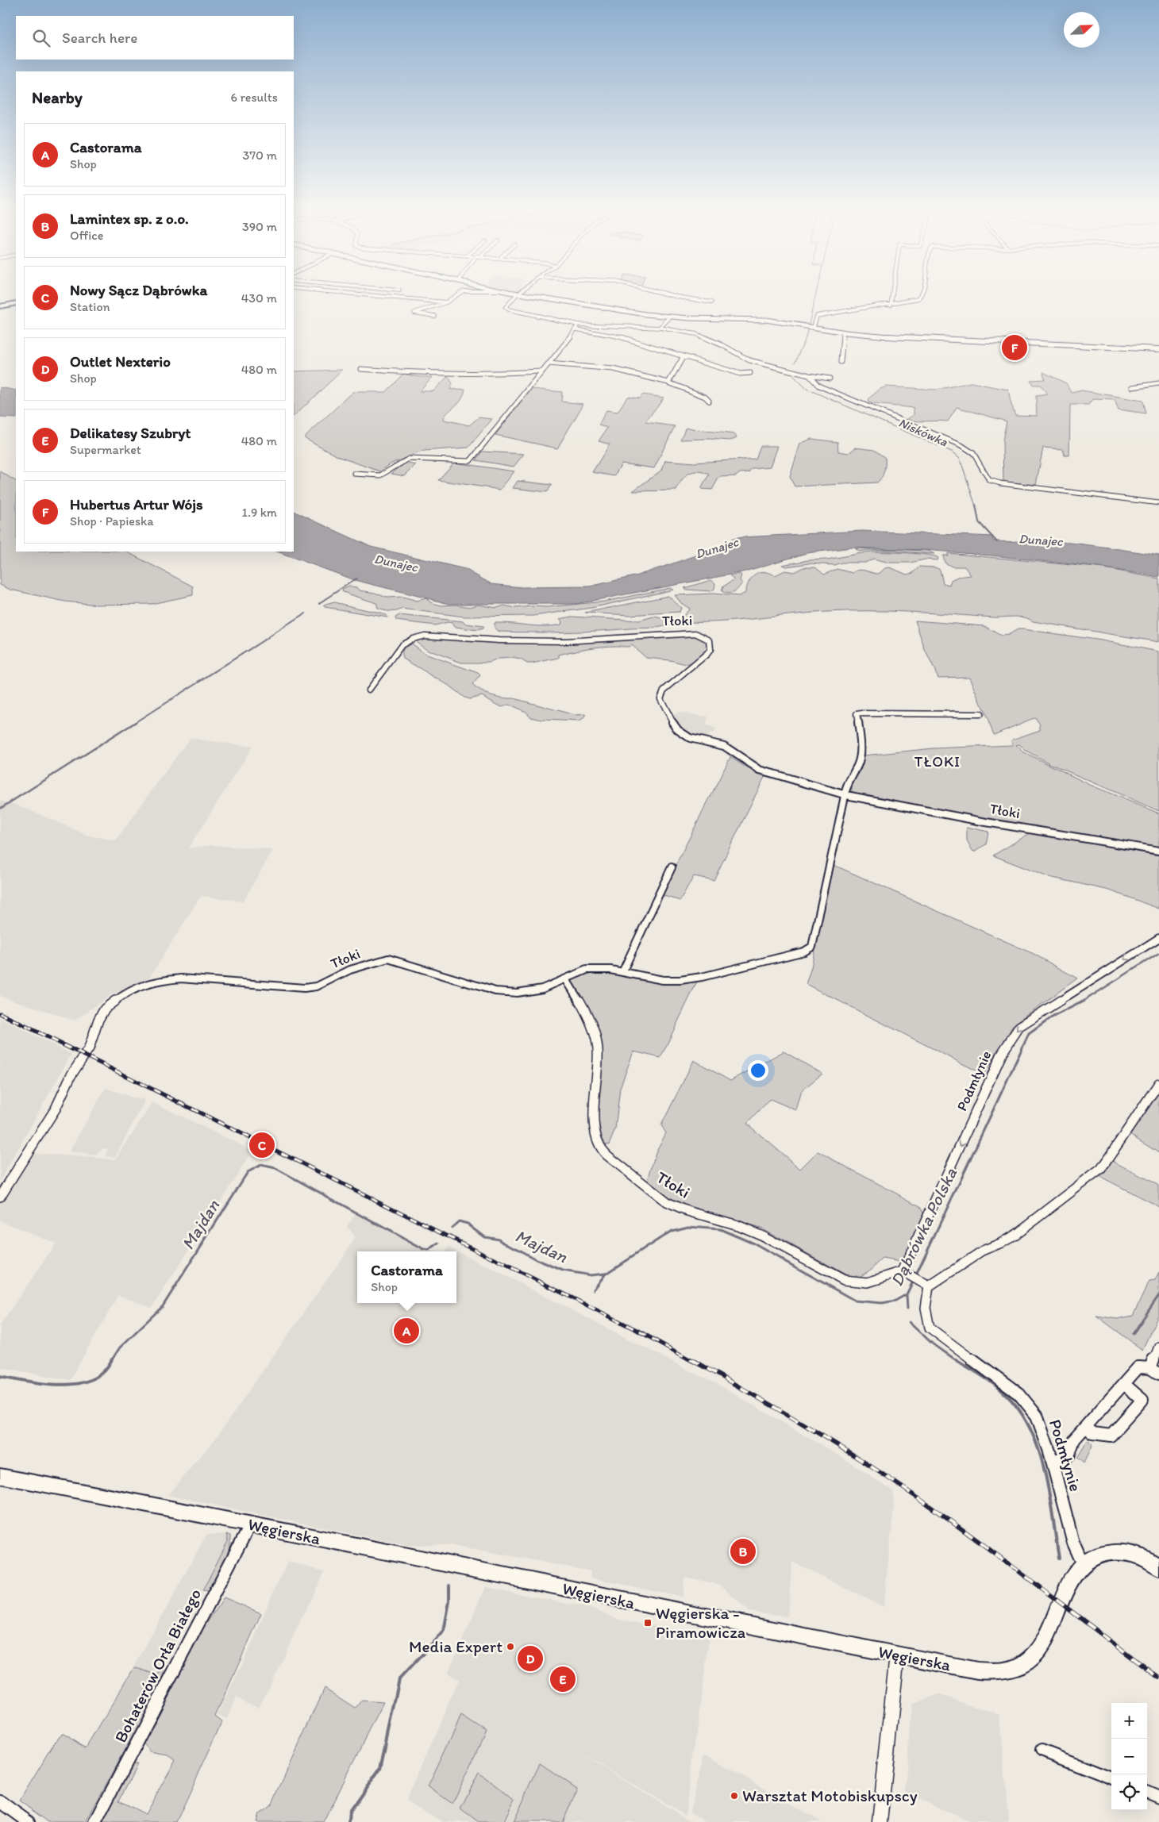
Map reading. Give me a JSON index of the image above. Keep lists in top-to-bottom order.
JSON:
{
  "streets": {
    "main road": ["Węgierska"],
    "street": ["Tłoki", "Podmłynie", "Bohaterów Orła Białego"]
  },
  "crossings": [
    ["Tłoki", "Podmłynie"],
    ["Podmłynie", "Węgierska"],
    ["Węgierska", "Bohaterów Orła Białego"]
  ],
  "one_way": ["Podmłynie"],
  "districts": ["TŁOKI"],
  "water": [
    "Niskówka",
    "Dunajec",
    "Majdan",
    "Dąbrówka Polska"
  ],
  "places": {
    "transit": ["Węgierska - Piramowicza"],
    "other": ["Media Expert", "Warsztat Motobiskupscy"]
  },
  "north": "top right",
  "page": {
    "search": "Search here",
    "heading": ["Nearby", "6 results"],
    "list": [
      {
        "mark": "A",
        "name": "Castorama",
        "note": "Shop",
        "value": "370 m"
      },
      {
        "mark": "B",
        "name": "Lamintex sp. z o.o.",
        "note": "Office",
        "value": "390 m"
      },
      {
        "mark": "C",
        "name": "Nowy Sącz Dąbrówka",
        "note": "Station",
        "value": "430 m"
      },
      {
        "mark": "D",
        "name": "Outlet Nexterio",
        "note": "Shop",
        "value": "480 m"
      },
      {
        "mark": "E",
        "name": "Delikatesy Szubryt",
        "note": "Supermarket",
        "value": "480 m"
      },
      {
        "mark": "F",
        "name": "Hubertus Artur Wójs",
        "note": "Shop · Papieska",
        "value": "1.9 km"
      }
    ],
    "pins": [
      "F",
      "C",
      "A",
      "B",
      "D",
      "E"
    ],
    "popup": ["Castorama", "Shop"],
    "map_buttons": ["+", "−"]
  }
}
